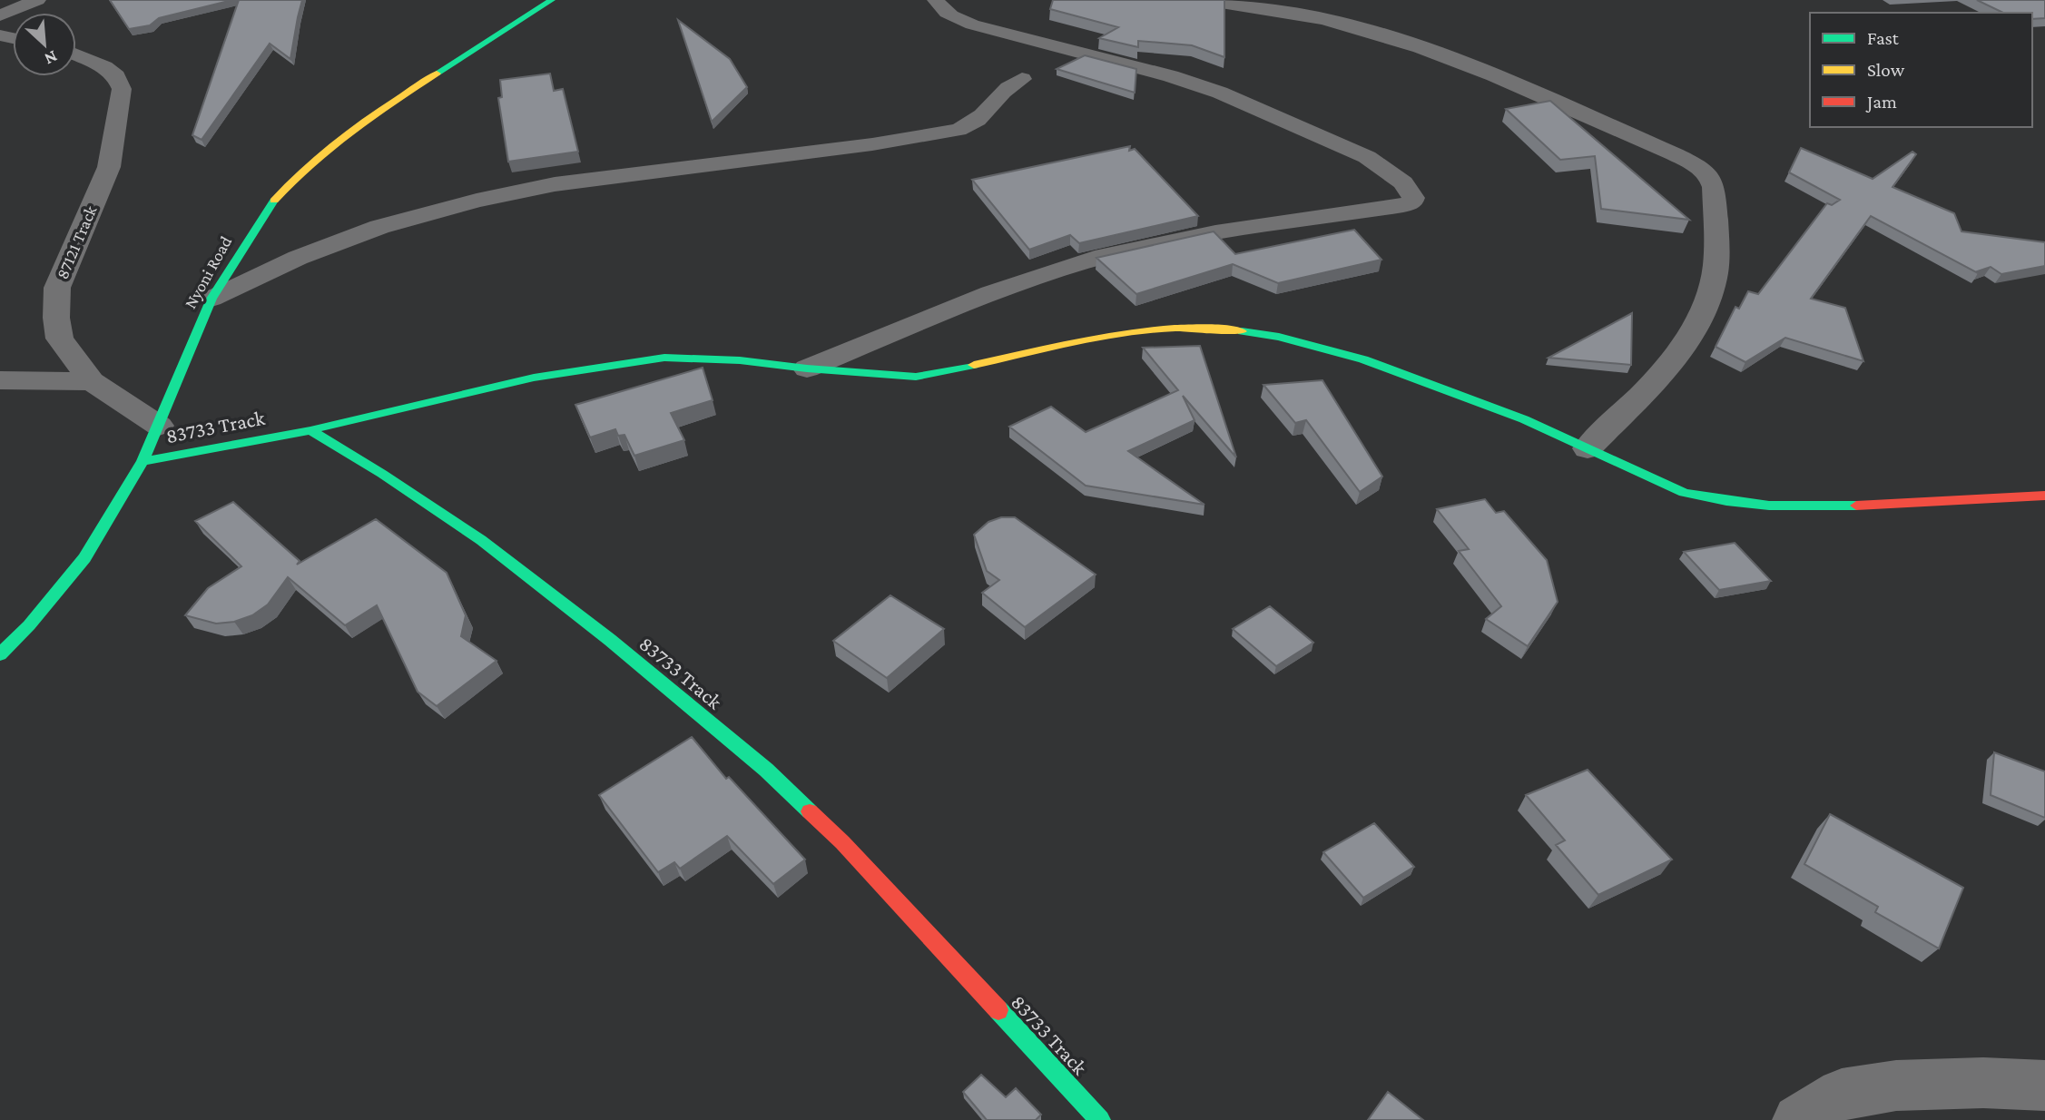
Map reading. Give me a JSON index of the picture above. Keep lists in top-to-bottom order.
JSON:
{
  "streets": {
    "street": ["87121 Track", "Nyoni Road", "83733 Track"]
  },
  "crossings": [
    ["87121 Track", "Nyoni Road"],
    ["Nyoni Road", "83733 Track"]
  ],
  "legend": ["Fast", "Slow", "Jam"],
  "north": "bottom right"
}
